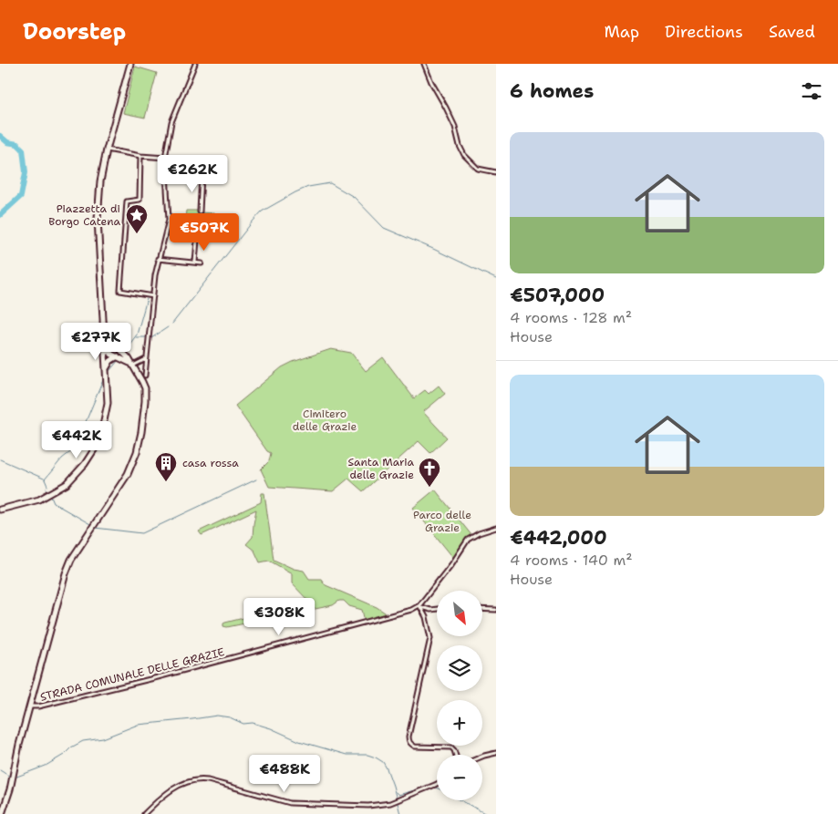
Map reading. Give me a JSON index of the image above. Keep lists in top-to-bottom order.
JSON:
{
  "streets": {
    "street": ["STRADA COMUNALE DELLE GRAZIE"]
  },
  "parks": ["Cimitero delle Grazie", "Parco delle Grazie"],
  "places": {
    "place": ["Piazzetta di Borgo Catena"],
    "building": ["casa rossa"],
    "church": ["Santa Maria delle Grazie"]
  },
  "north": "bottom right",
  "page": {
    "header": "Doorstep",
    "nav": ["Map", "Directions", "Saved"],
    "heading": "6 homes",
    "list": [
      {
        "name": "€507,000",
        "note": "4 rooms · 128 m² · House"
      },
      {
        "name": "€442,000",
        "note": "4 rooms · 140 m² · House"
      }
    ],
    "price": [
      "€262K",
      "€507K",
      "€277K",
      "€442K",
      "€308K",
      "€488K"
    ],
    "map_buttons": ["+", "−"]
  }
}
